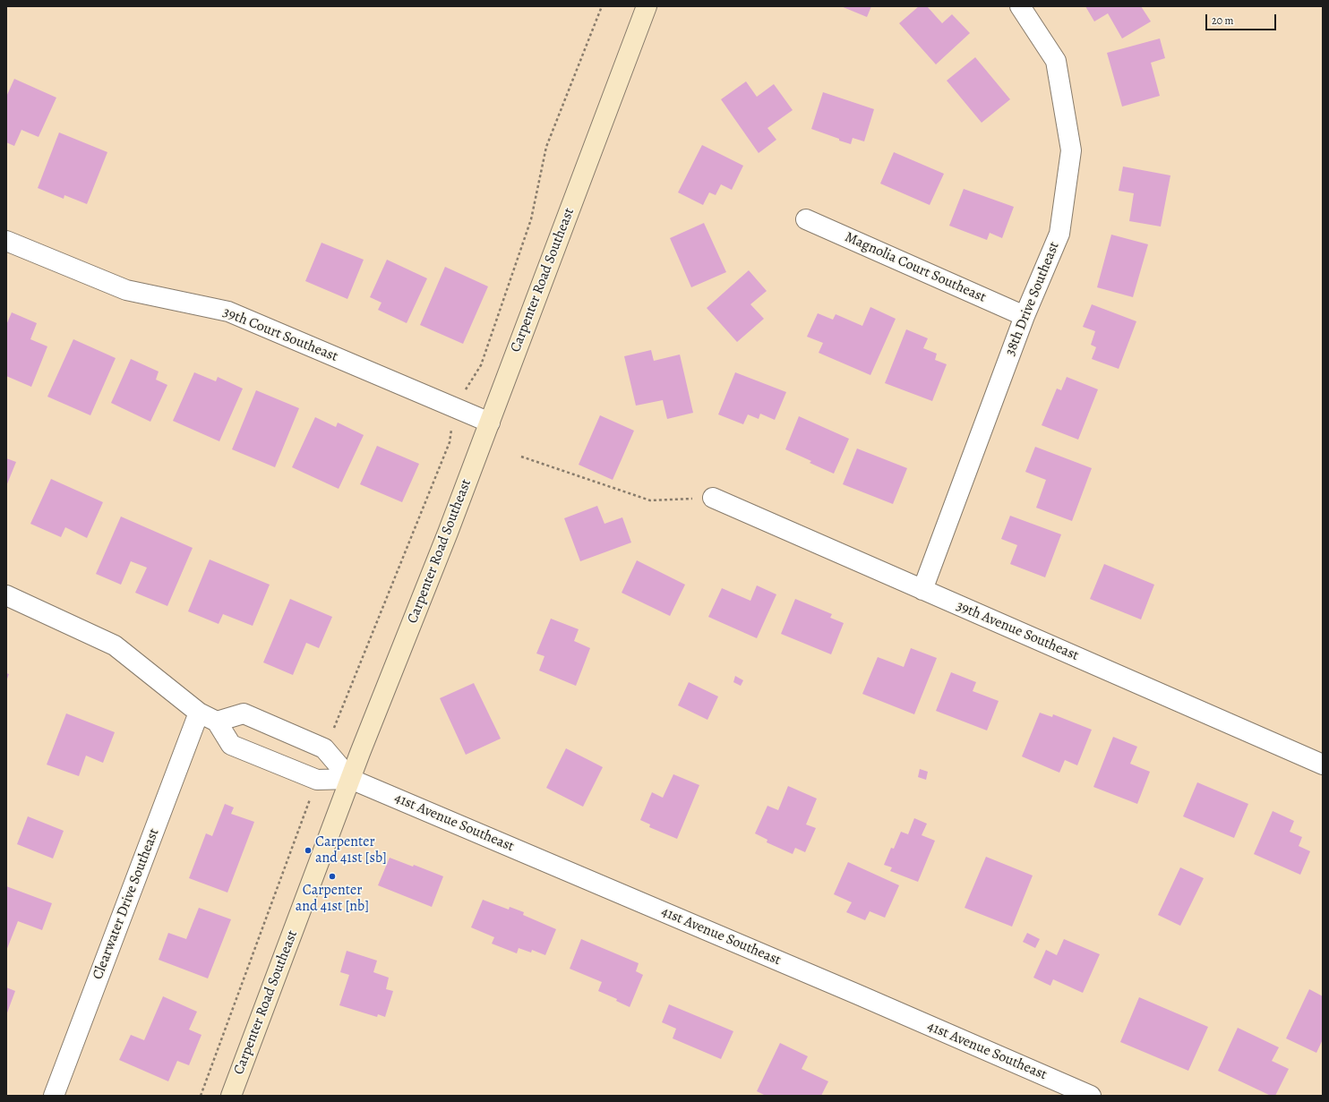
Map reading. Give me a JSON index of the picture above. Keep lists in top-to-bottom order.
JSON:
{
  "streets": {
    "street": [
      "Magnolia Court Southeast",
      "Carpenter Road Southeast",
      "38th Drive Southeast",
      "39th Court Southeast",
      "39th Avenue Southeast",
      "41st Avenue Southeast",
      "Clearwater Drive Southeast"
    ]
  },
  "crossings": [
    ["Magnolia Court Southeast", "38th Drive Southeast"],
    ["Carpenter Road Southeast", "39th Court Southeast"],
    ["Carpenter Road Southeast", "41st Avenue Southeast"],
    ["38th Drive Southeast", "39th Avenue Southeast"]
  ],
  "places": ["Carpenter and 41st [sb]", "Carpenter and 41st [nb]"],
  "scale_bar": "20 m"
}
